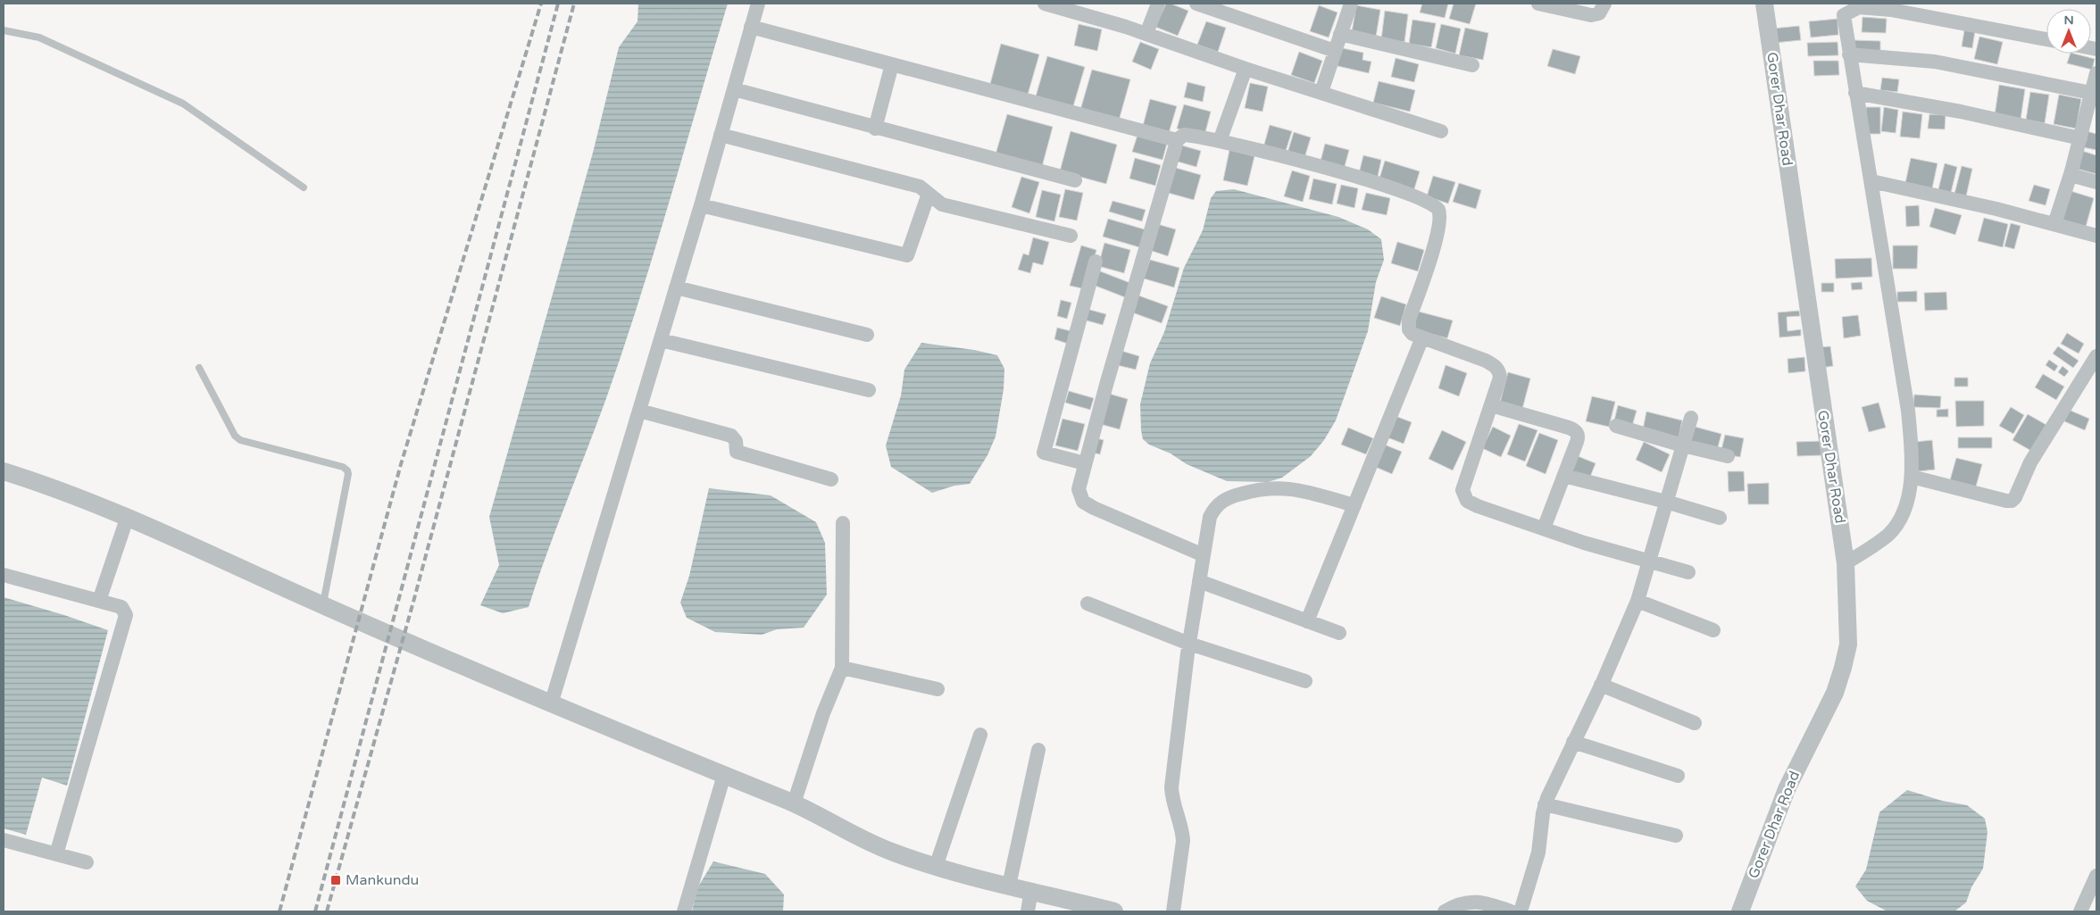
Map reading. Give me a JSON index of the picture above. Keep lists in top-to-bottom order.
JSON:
{
  "streets": {
    "street": ["Gorer Dhar Road"]
  },
  "places": {
    "transit": ["Mankundu"]
  },
  "north": "top"
}
